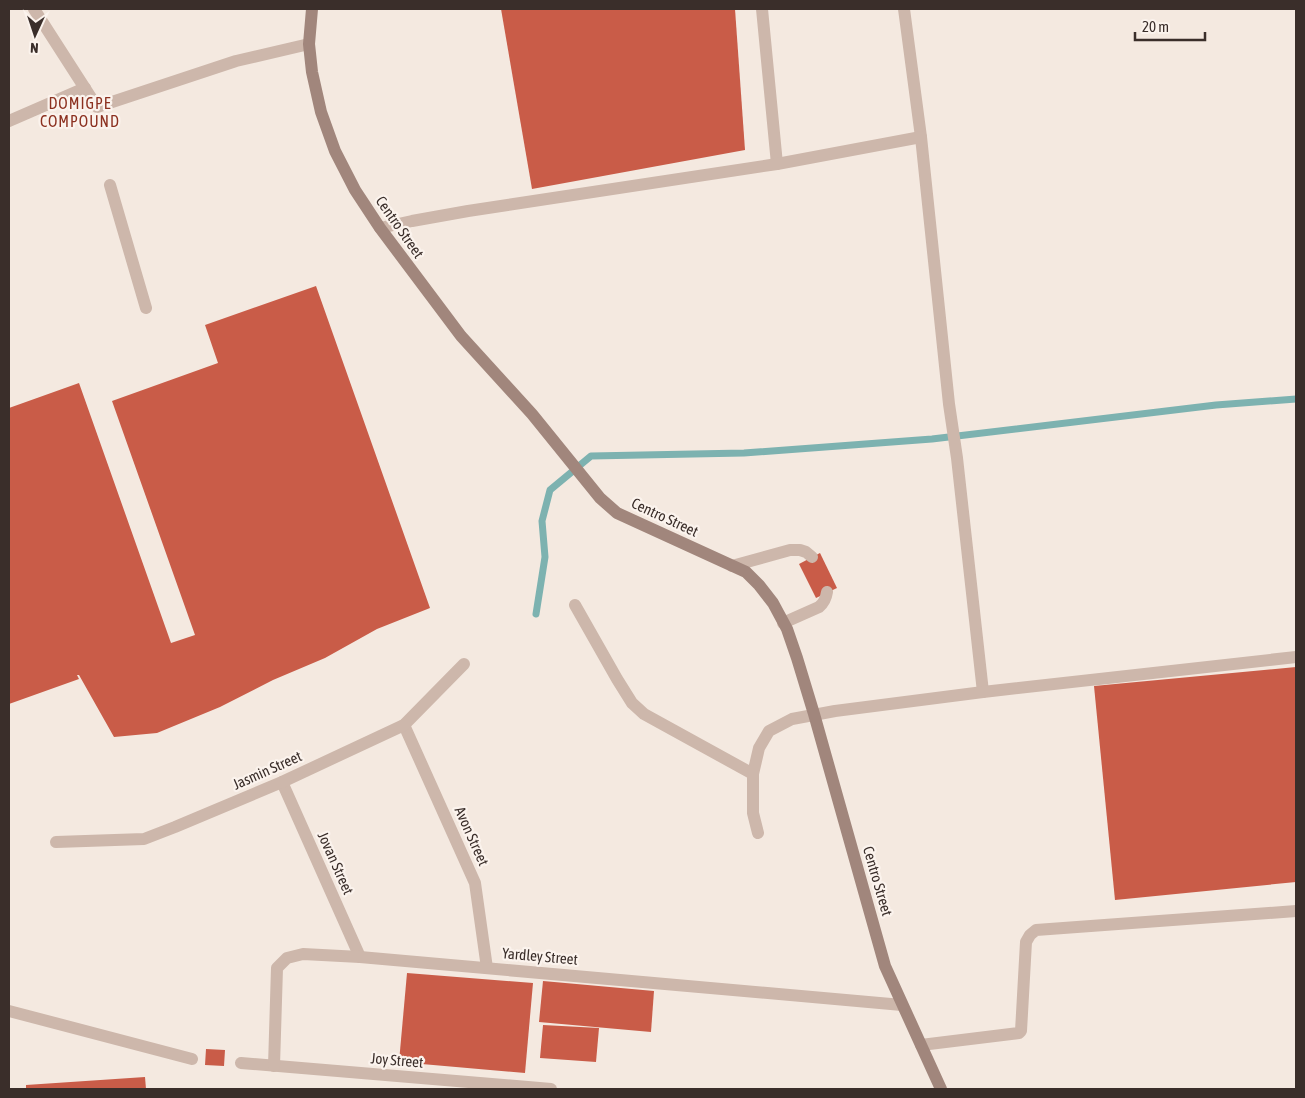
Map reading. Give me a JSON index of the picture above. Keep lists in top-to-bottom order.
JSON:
{
  "streets": {
    "main road": ["Centro Street"],
    "street": [
      "Jasmin Street",
      "Avon Street",
      "Jovan Street",
      "Yardley Street",
      "Joy Street"
    ]
  },
  "crossings": [
    ["Centro Street", "Yardley Street"],
    ["Jasmin Street", "Avon Street"],
    ["Jasmin Street", "Jovan Street"],
    ["Avon Street", "Yardley Street"],
    ["Jovan Street", "Yardley Street"],
    ["Yardley Street", "Joy Street"]
  ],
  "districts": ["DOMIGPE COMPOUND"],
  "scale_bar": "20 m",
  "north": "bottom"
}
